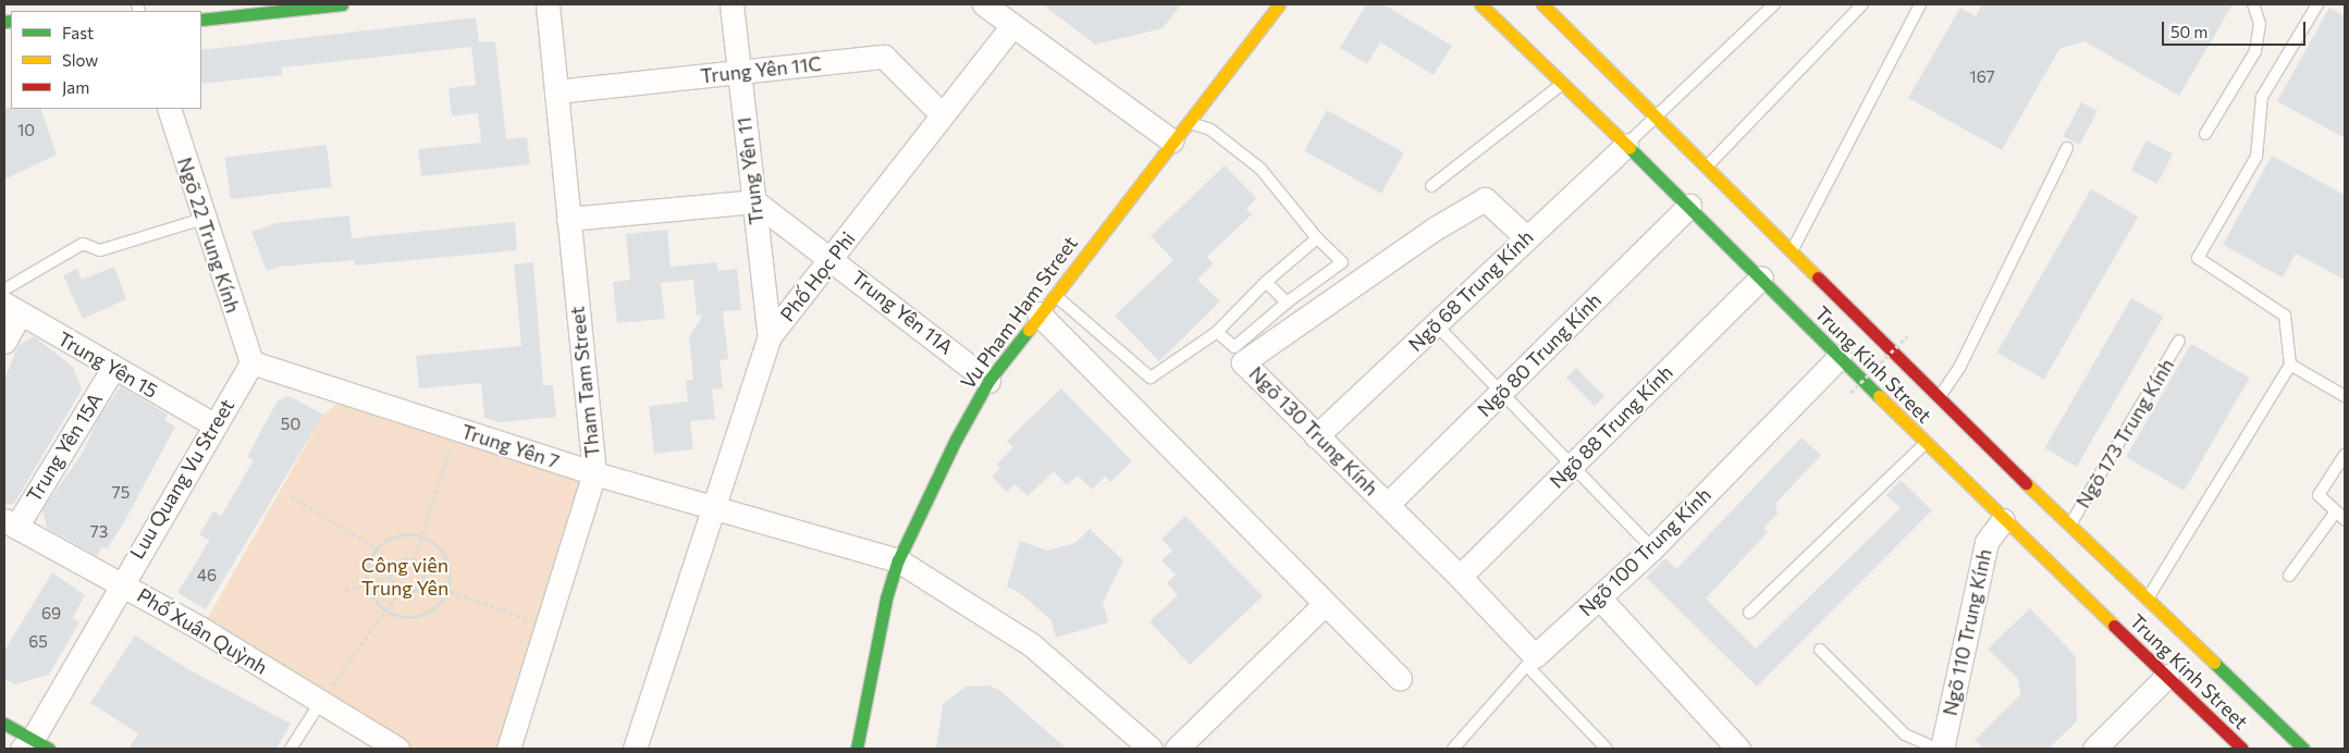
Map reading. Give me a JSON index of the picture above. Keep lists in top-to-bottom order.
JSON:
{
  "streets": {
    "main road": ["Vu Pham Ham Street", "Trung Kinh Street"],
    "street": [
      "Trung Yên 11C",
      "Trung Yên 11",
      "Ngõ 22 Trung Kính",
      "Phố Học Phi",
      "Ngõ 68 Trung Kính",
      "Trung Yên 11A",
      "Ngõ 80 Trung Kính",
      "Trung Yên 15",
      "Tham Tam Street",
      "Ngõ 88 Trung Kính",
      "Ngõ 130 Trung Kính",
      "Trung Yên 7",
      "Trung Yên 15A",
      "Luu Quang Vu Street",
      "Ngõ 100 Trung Kính",
      "Phố Xuân Quỳnh",
      "Ngõ 110 Trung Kính"
    ],
    "lane": ["Ngõ 173 Trung Kính"]
  },
  "crossings": [
    ["Trung Yên 11C", "Trung Yên 11"],
    ["Trung Yên 11C", "Phố Học Phi"],
    ["Trung Yên 11C", "Tham Tam Street"],
    ["Trung Yên 11", "Phố Học Phi"],
    ["Trung Yên 11", "Trung Yên 11A"],
    ["Ngõ 22 Trung Kính", "Trung Yên 7"],
    ["Ngõ 22 Trung Kính", "Luu Quang Vu Street"],
    ["Phố Học Phi", "Trung Yên 11A"],
    ["Phố Học Phi", "Trung Yên 7"],
    ["Ngõ 68 Trung Kính", "Trung Kinh Street"],
    ["Ngõ 68 Trung Kính", "Ngõ 130 Trung Kính"],
    ["Trung Yên 11A", "Vu Pham Ham Street"],
    ["Vu Pham Ham Street", "Trung Yên 7"],
    ["Ngõ 80 Trung Kính", "Trung Kinh Street"],
    ["Ngõ 80 Trung Kính", "Ngõ 130 Trung Kính"],
    ["Trung Yên 15", "Trung Yên 15A"],
    ["Trung Yên 15", "Luu Quang Vu Street"],
    ["Trung Kinh Street", "Ngõ 88 Trung Kính"],
    ["Trung Kinh Street", "Ngõ 173 Trung Kính"],
    ["Trung Kinh Street", "Ngõ 100 Trung Kính"],
    ["Trung Kinh Street", "Ngõ 110 Trung Kính"],
    ["Tham Tam Street", "Trung Yên 7"],
    ["Ngõ 88 Trung Kính", "Ngõ 130 Trung Kính"],
    ["Ngõ 130 Trung Kính", "Ngõ 100 Trung Kính"],
    ["Trung Yên 7", "Luu Quang Vu Street"],
    ["Trung Yên 15A", "Phố Xuân Quỳnh"],
    ["Luu Quang Vu Street", "Phố Xuân Quỳnh"]
  ],
  "parks": ["Công viên Trung Yên"],
  "house_numbers": [
    "167",
    "10",
    "50",
    "75",
    "73",
    "46",
    "69",
    "65"
  ],
  "legend": ["Fast", "Slow", "Jam"],
  "scale_bar": "50 m"
}
